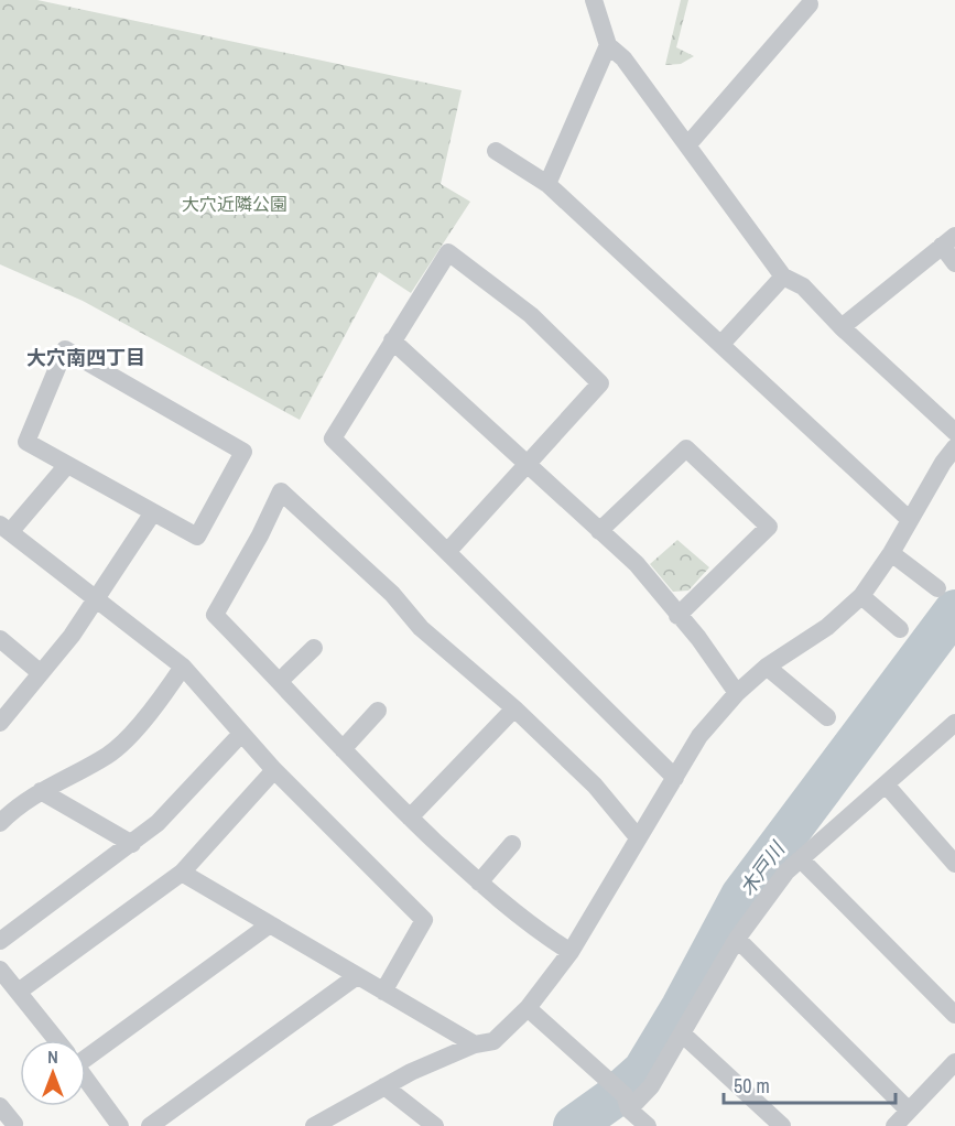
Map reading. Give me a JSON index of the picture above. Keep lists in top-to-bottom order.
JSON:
{
  "districts": ["大穴南四丁目"],
  "water": ["木戸川"],
  "parks": ["大穴近隣公園"],
  "scale_bar": "50 m",
  "north": "top"
}
